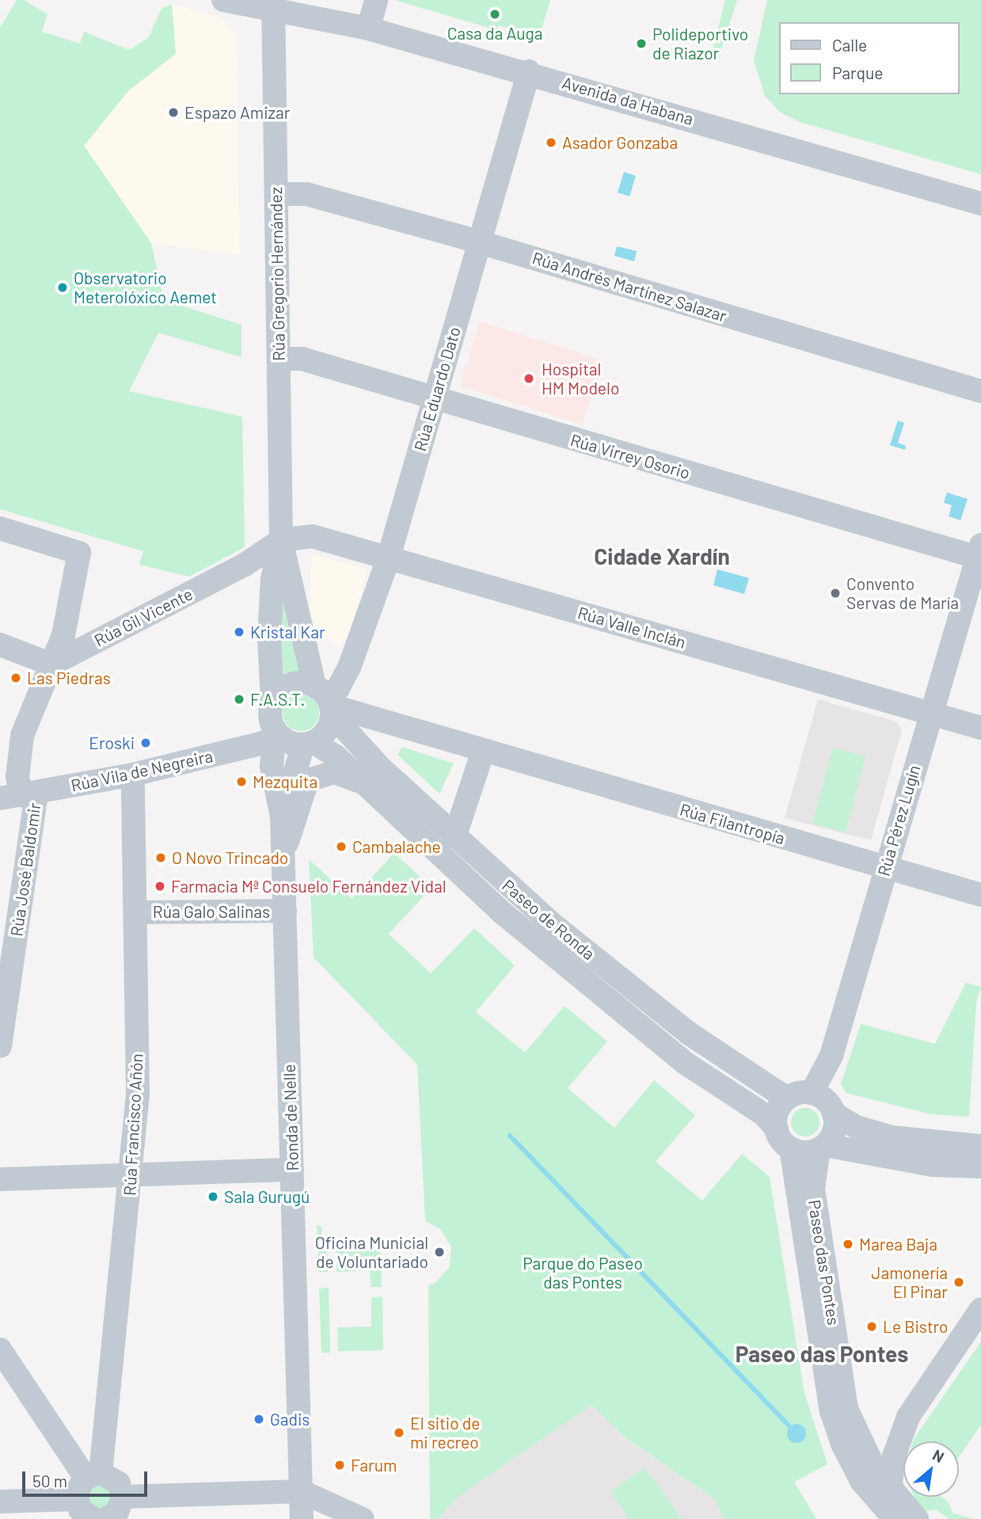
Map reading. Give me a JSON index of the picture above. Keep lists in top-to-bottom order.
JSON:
{
  "streets": {
    "street": [
      "Avenida da Habana",
      "Rúa Gregorio Hernández",
      "Rúa Andrés Martínez Salazar",
      "Rúa Eduardo Dato",
      "Rúa Virrey Osorio",
      "Rúa Gil Vicente",
      "Rúa Valle Inclán",
      "Rúa Vila de Negreira",
      "Rúa Pérez Lugín",
      "Rúa Filantropía",
      "Rúa José Baldomir",
      "Rúa Galo Salinas",
      "Paseo de Ronda",
      "Ronda de Nelle",
      "Rúa Francisco Añón",
      "Paseo das Pontes"
    ]
  },
  "crossings": [
    ["Avenida da Habana", "Rúa Gregorio Hernández"],
    ["Avenida da Habana", "Rúa Eduardo Dato"],
    ["Rúa Gregorio Hernández", "Rúa Andrés Martínez Salazar"],
    ["Rúa Gregorio Hernández", "Rúa Eduardo Dato"],
    ["Rúa Gregorio Hernández", "Rúa Virrey Osorio"],
    ["Rúa Gregorio Hernández", "Rúa Gil Vicente"],
    ["Rúa Gregorio Hernández", "Rúa Valle Inclán"],
    ["Rúa Gregorio Hernández", "Rúa Vila de Negreira"],
    ["Rúa Gregorio Hernández", "Rúa Filantropía"],
    ["Rúa Gregorio Hernández", "Paseo de Ronda"],
    ["Rúa Gregorio Hernández", "Ronda de Nelle"],
    ["Rúa Andrés Martínez Salazar", "Rúa Eduardo Dato"],
    ["Rúa Eduardo Dato", "Rúa Virrey Osorio"],
    ["Rúa Eduardo Dato", "Rúa Valle Inclán"],
    ["Rúa Eduardo Dato", "Rúa Vila de Negreira"],
    ["Rúa Eduardo Dato", "Rúa Filantropía"],
    ["Rúa Eduardo Dato", "Paseo de Ronda"],
    ["Rúa Eduardo Dato", "Ronda de Nelle"],
    ["Rúa Virrey Osorio", "Rúa Pérez Lugín"],
    ["Rúa Gil Vicente", "Rúa Valle Inclán"],
    ["Rúa Gil Vicente", "Rúa José Baldomir"],
    ["Rúa Valle Inclán", "Rúa Pérez Lugín"],
    ["Rúa Vila de Negreira", "Rúa Filantropía"],
    ["Rúa Vila de Negreira", "Rúa José Baldomir"],
    ["Rúa Vila de Negreira", "Paseo de Ronda"],
    ["Rúa Vila de Negreira", "Ronda de Nelle"],
    ["Rúa Vila de Negreira", "Rúa Francisco Añón"],
    ["Rúa Pérez Lugín", "Rúa Filantropía"],
    ["Rúa Pérez Lugín", "Paseo de Ronda"],
    ["Rúa Pérez Lugín", "Paseo das Pontes"],
    ["Rúa Filantropía", "Paseo de Ronda"],
    ["Rúa Filantropía", "Ronda de Nelle"],
    ["Rúa Galo Salinas", "Ronda de Nelle"],
    ["Rúa Galo Salinas", "Rúa Francisco Añón"],
    ["Paseo de Ronda", "Ronda de Nelle"],
    ["Paseo de Ronda", "Paseo das Pontes"]
  ],
  "districts": ["Cidade Xardín", "Paseo das Pontes"],
  "parks": ["Parque do Paseo das Pontes"],
  "places": [
    "Casa da Auga",
    "Polideportivo de Riazor",
    "Espazo Amizar",
    "Asador Gonzaba",
    "Observatorio Meterolóxico Aemet",
    "Hospital HM Modelo",
    "Convento Servas de María",
    "Kristal Kar",
    "Las Piedras",
    "F.A.S.T.",
    "Eroski",
    "Mezquita",
    "Cambalache",
    "O Novo Trincado",
    "Farmacia Mª Consuelo Fernández Vidal",
    "Sala Gurugú",
    "Marea Baja",
    "Oficina Municial de Voluntariado",
    "Jamonería El Pinar",
    "Le Bistro",
    "Gadis",
    "El sitio de mi recreo",
    "Farum"
  ],
  "legend": ["Calle", "Parque"],
  "scale_bar": "50 m",
  "north": "top right"
}
